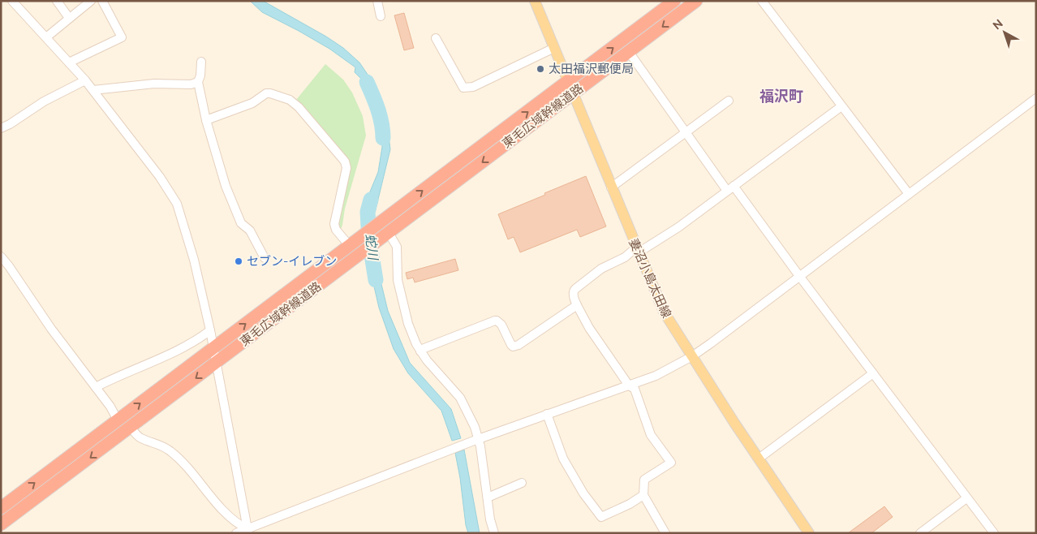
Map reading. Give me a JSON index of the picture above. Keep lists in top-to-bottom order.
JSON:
{
  "streets": {
    "highway": ["東毛広域幹線道路"],
    "main road": ["妻沼小島太田線"]
  },
  "crossings": [
    ["東毛広域幹線道路", "妻沼小島太田線"]
  ],
  "districts": ["福沢町"],
  "water": ["蛇川"],
  "places": ["太田福沢郵便局", "セブン-イレブン"],
  "north": "top left"
}
